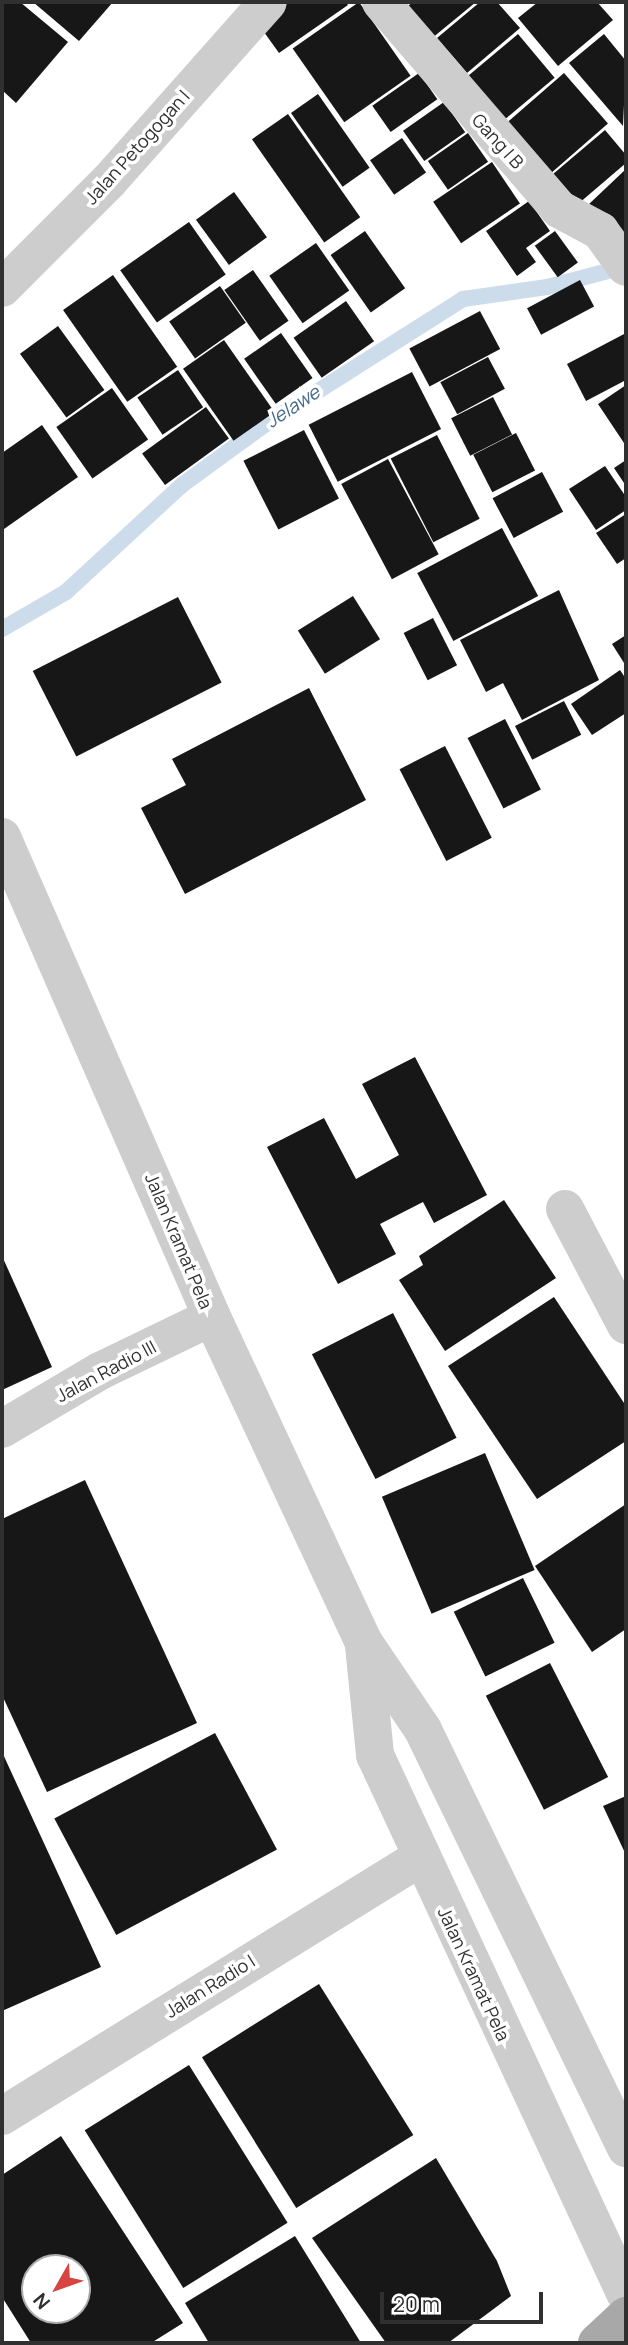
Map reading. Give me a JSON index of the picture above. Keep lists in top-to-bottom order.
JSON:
{
  "streets": {
    "street": [
      "Gang I B",
      "Jalan Petogogan I",
      "Jalan Kramat Pela",
      "Jalan Radio III",
      "Jalan Radio I"
    ]
  },
  "crossings": [
    ["Jalan Kramat Pela", "Jalan Radio III"],
    ["Jalan Kramat Pela", "Jalan Radio I"]
  ],
  "water": ["Jelawe"],
  "scale_bar": "20 m",
  "north": "bottom left"
}
